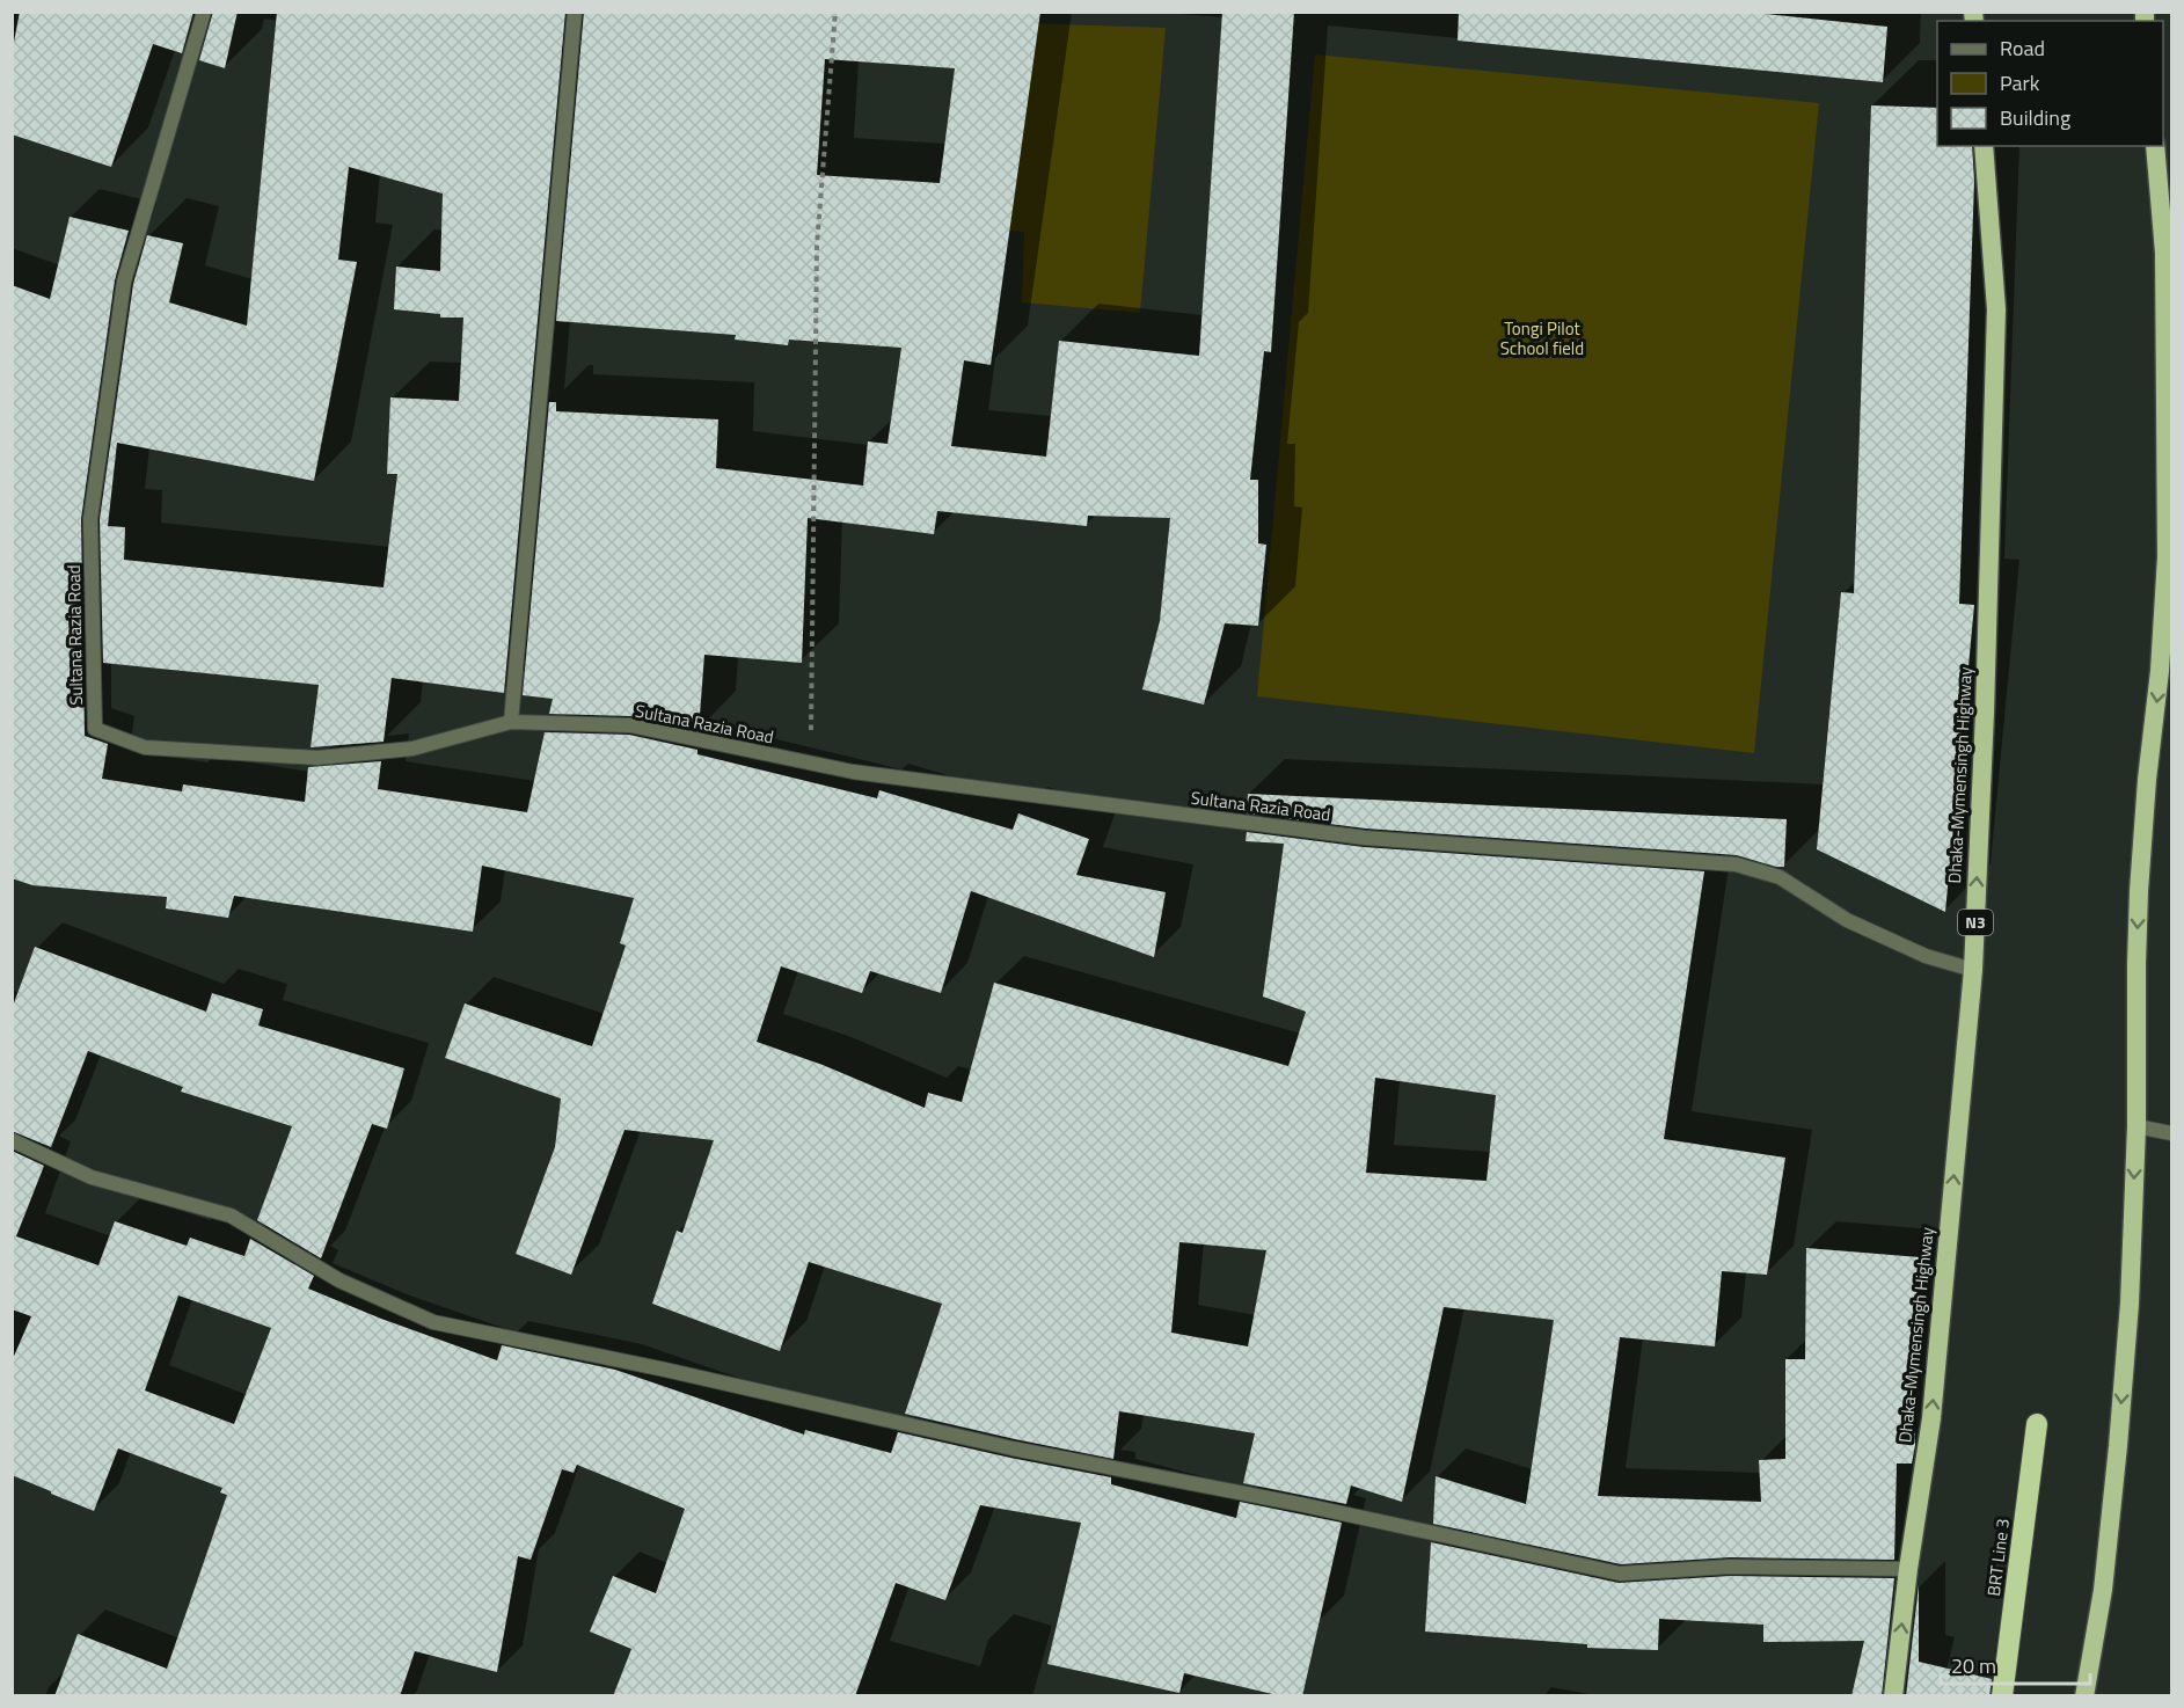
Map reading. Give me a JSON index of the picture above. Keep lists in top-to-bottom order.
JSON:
{
  "streets": {
    "highway": ["Dhaka-Mymensingh Highway", "N3", "BRT Line 3"],
    "street": ["Sultana Razia Road"]
  },
  "crossings": [
    ["Sultana Razia Road", "Dhaka-Mymensingh Highway"]
  ],
  "parks": ["Tongi Pilot School field"],
  "legend": ["Road", "Park", "Building"],
  "scale_bar": "20 m"
}
